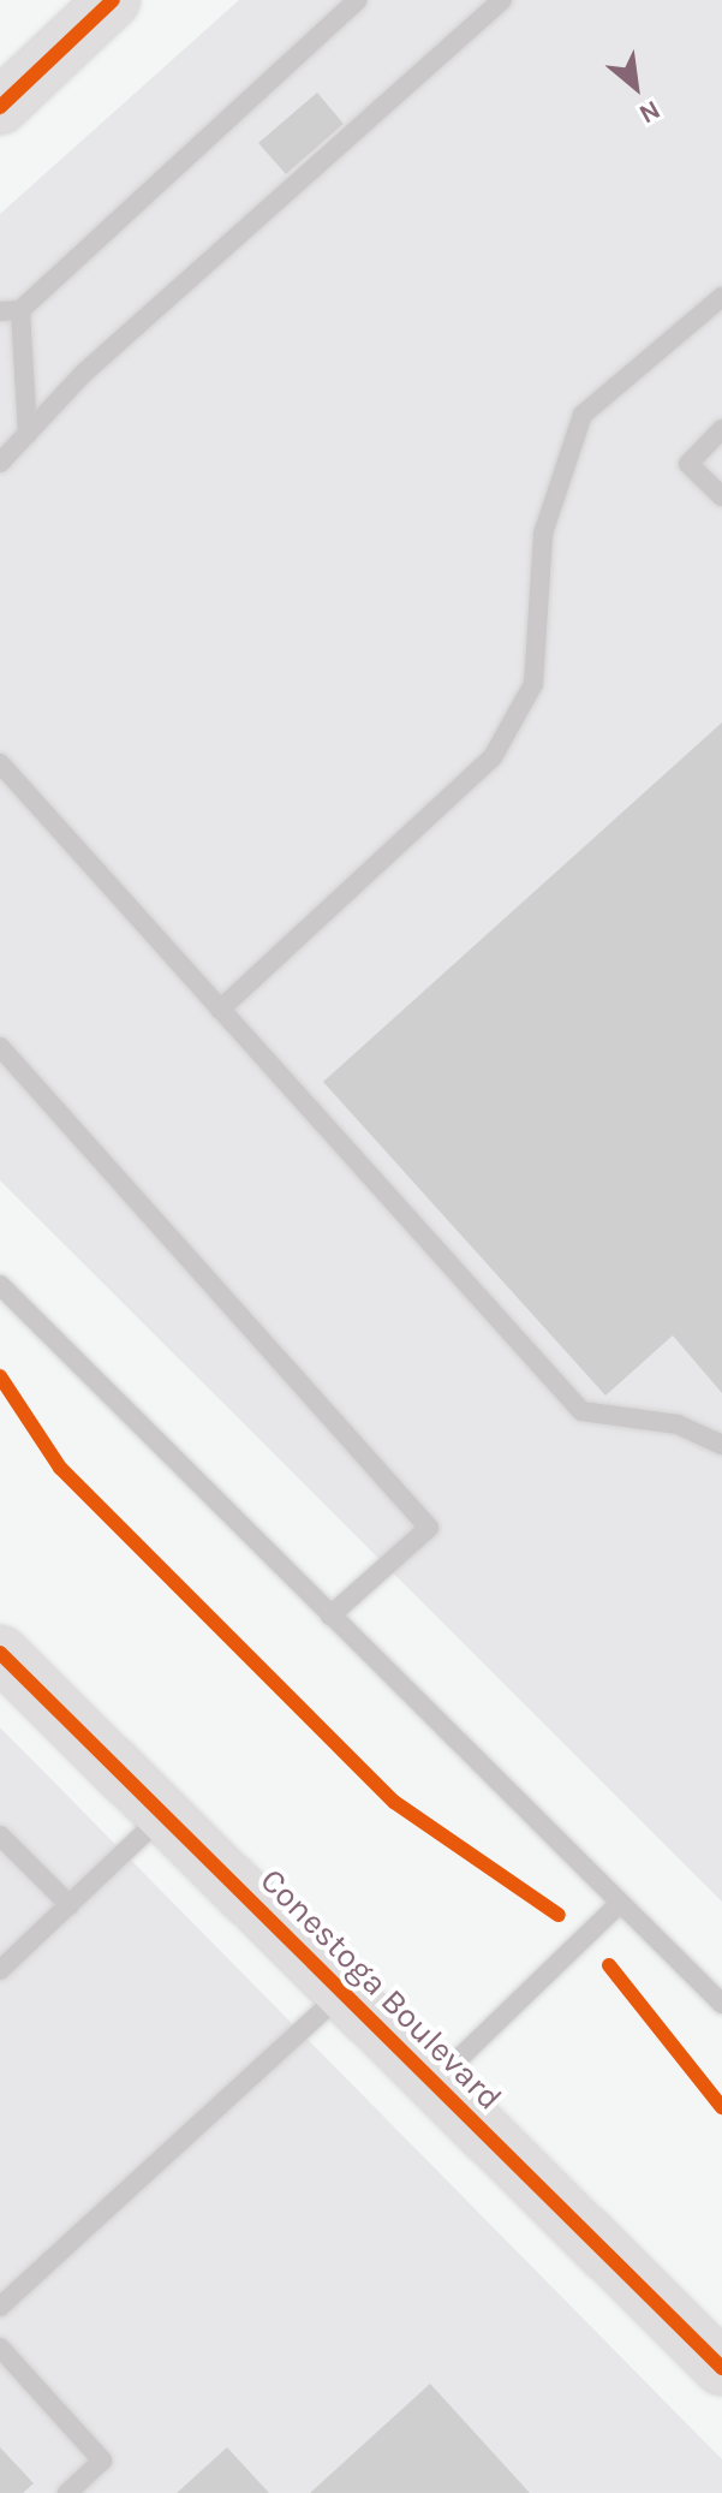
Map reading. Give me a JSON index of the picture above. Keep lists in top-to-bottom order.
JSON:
{
  "streets": {
    "street": ["Conestoga Boulevard"]
  },
  "north": "bottom right"
}
